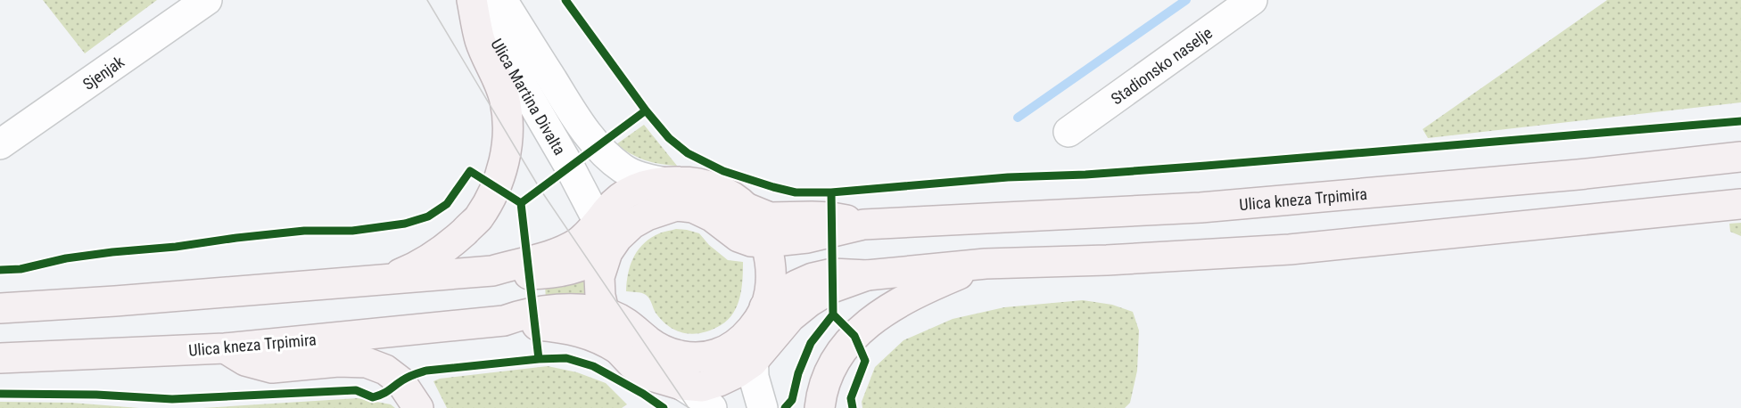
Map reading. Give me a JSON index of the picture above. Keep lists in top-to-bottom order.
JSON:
{
  "streets": {
    "main road": ["Ulica kneza Trpimira"],
    "street": ["Stadionsko naselje", "Sjenjak", "Ulica Martina Divalta"]
  },
  "crossings": [
    ["Ulica Martina Divalta", "Ulica kneza Trpimira"]
  ]
}
